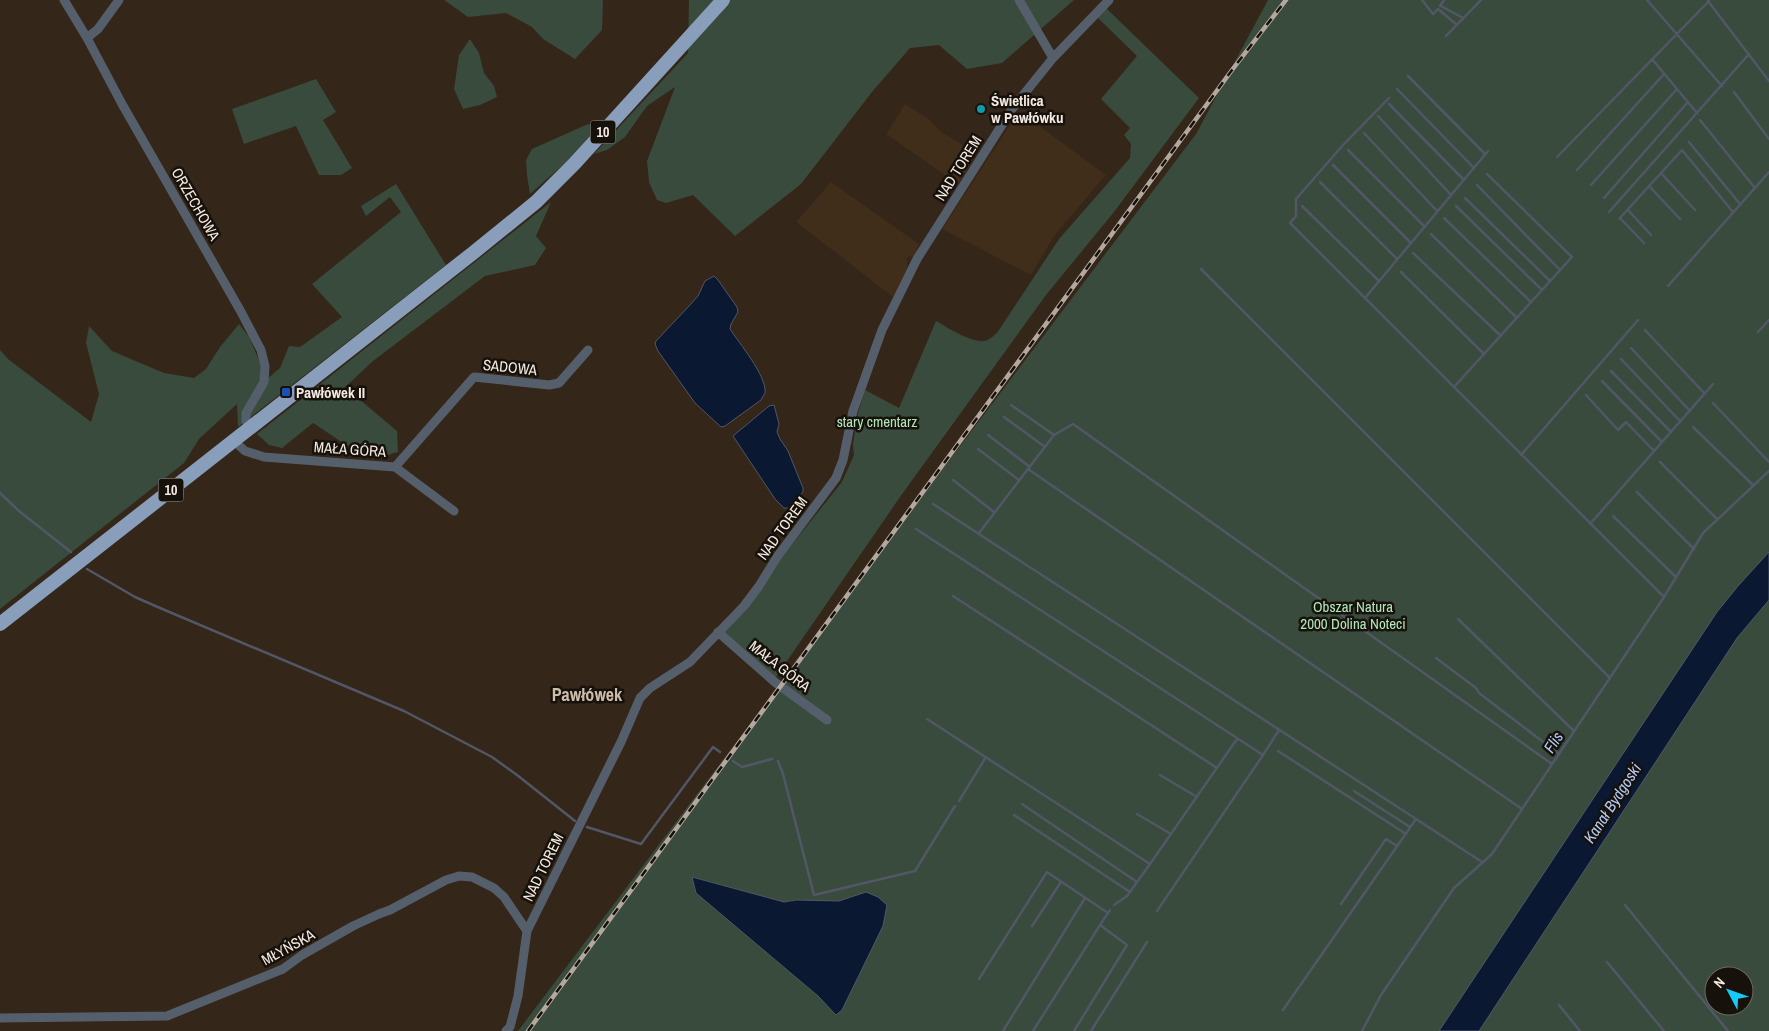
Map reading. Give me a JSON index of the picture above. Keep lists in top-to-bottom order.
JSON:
{
  "streets": {
    "highway": ["10"],
    "street": [
      "NAD TOREM",
      "ORZECHOWA",
      "SADOWA",
      "MAŁA GÓRA",
      "MŁYŃSKA"
    ]
  },
  "crossings": [
    ["10", "ORZECHOWA"],
    ["10", "MAŁA GÓRA"],
    ["NAD TOREM", "MAŁA GÓRA"],
    ["NAD TOREM", "MŁYŃSKA"],
    ["SADOWA", "MAŁA GÓRA"]
  ],
  "districts": ["Pawłówek"],
  "water": ["Flis", "Kanał Bydgoski"],
  "parks": ["stary cmentarz", "Obszar Natura 2000 Dolina Noteci"],
  "places": {
    "other": ["Świetlica w Pawłówku"],
    "transit": ["Pawłówek II"]
  },
  "north": "top left"
}
